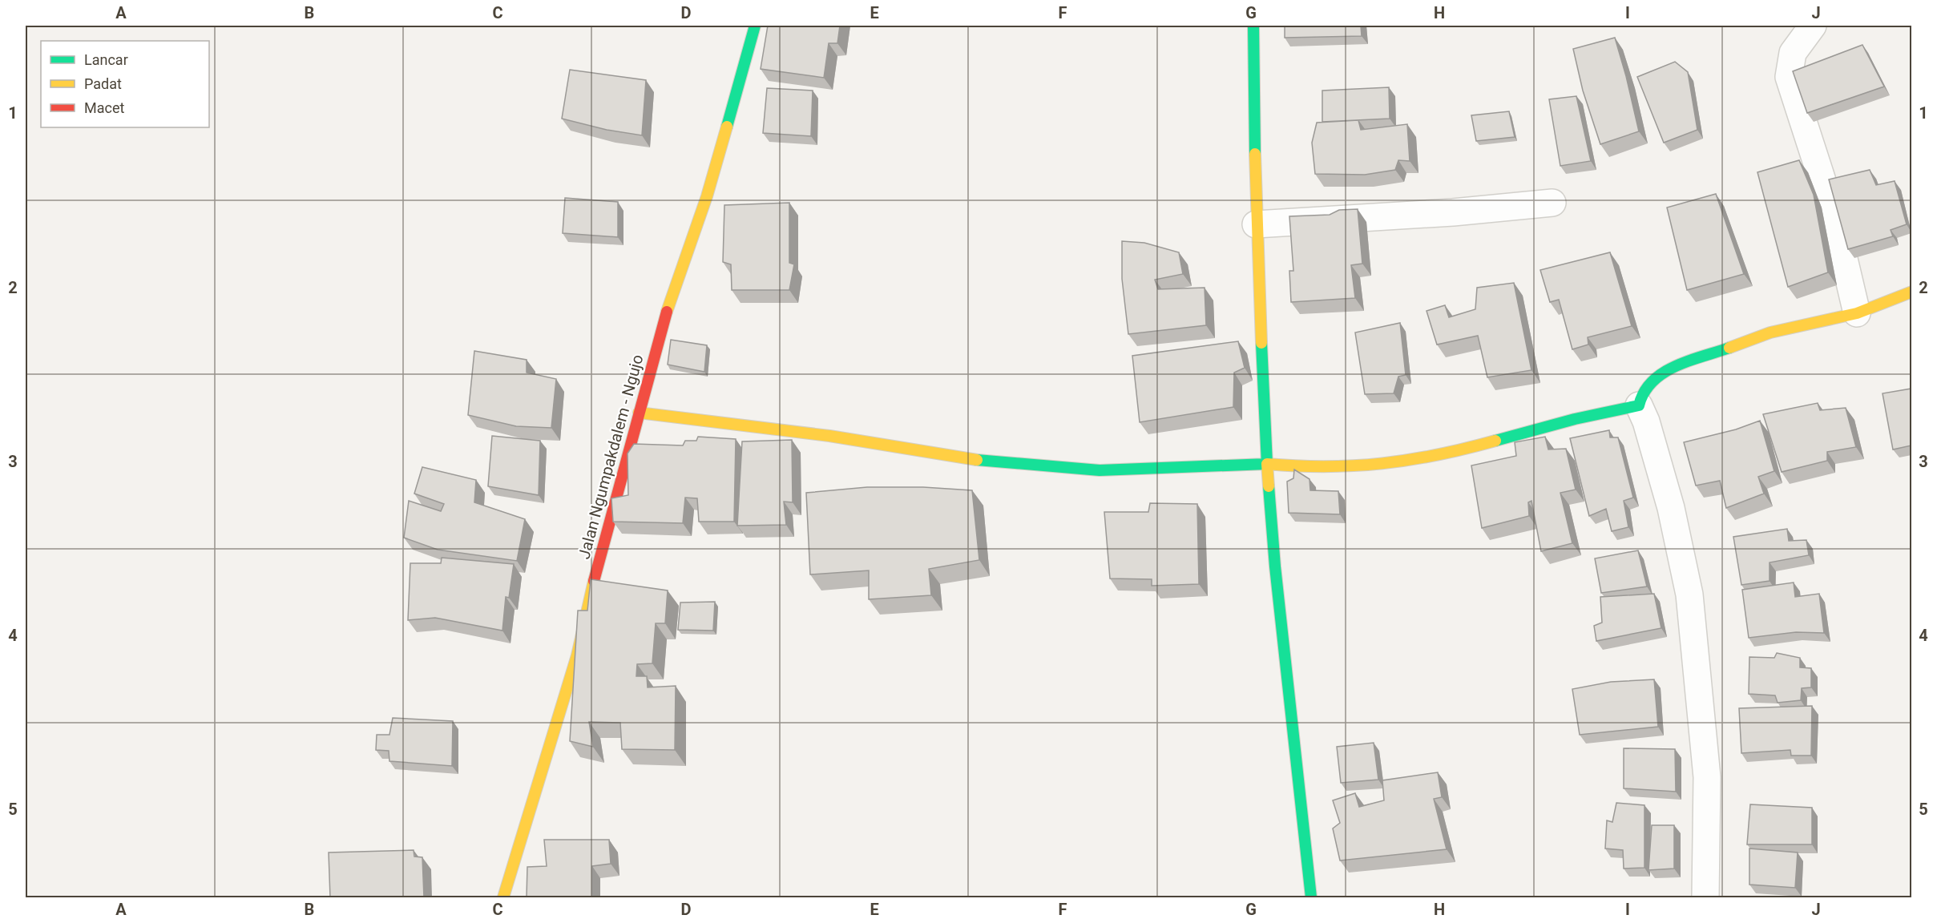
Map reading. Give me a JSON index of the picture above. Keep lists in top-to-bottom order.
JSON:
{
  "streets": {
    "street": ["Jalan Ngumpakdalem - Ngujo"]
  },
  "legend": ["Lancar", "Padat", "Macet"],
  "grid": {
    "columns": [
      "A",
      "B",
      "C",
      "D",
      "E",
      "F",
      "G",
      "H",
      "I",
      "J"
    ],
    "rows": [
      "1",
      "2",
      "3",
      "4",
      "5"
    ]
  }
}
